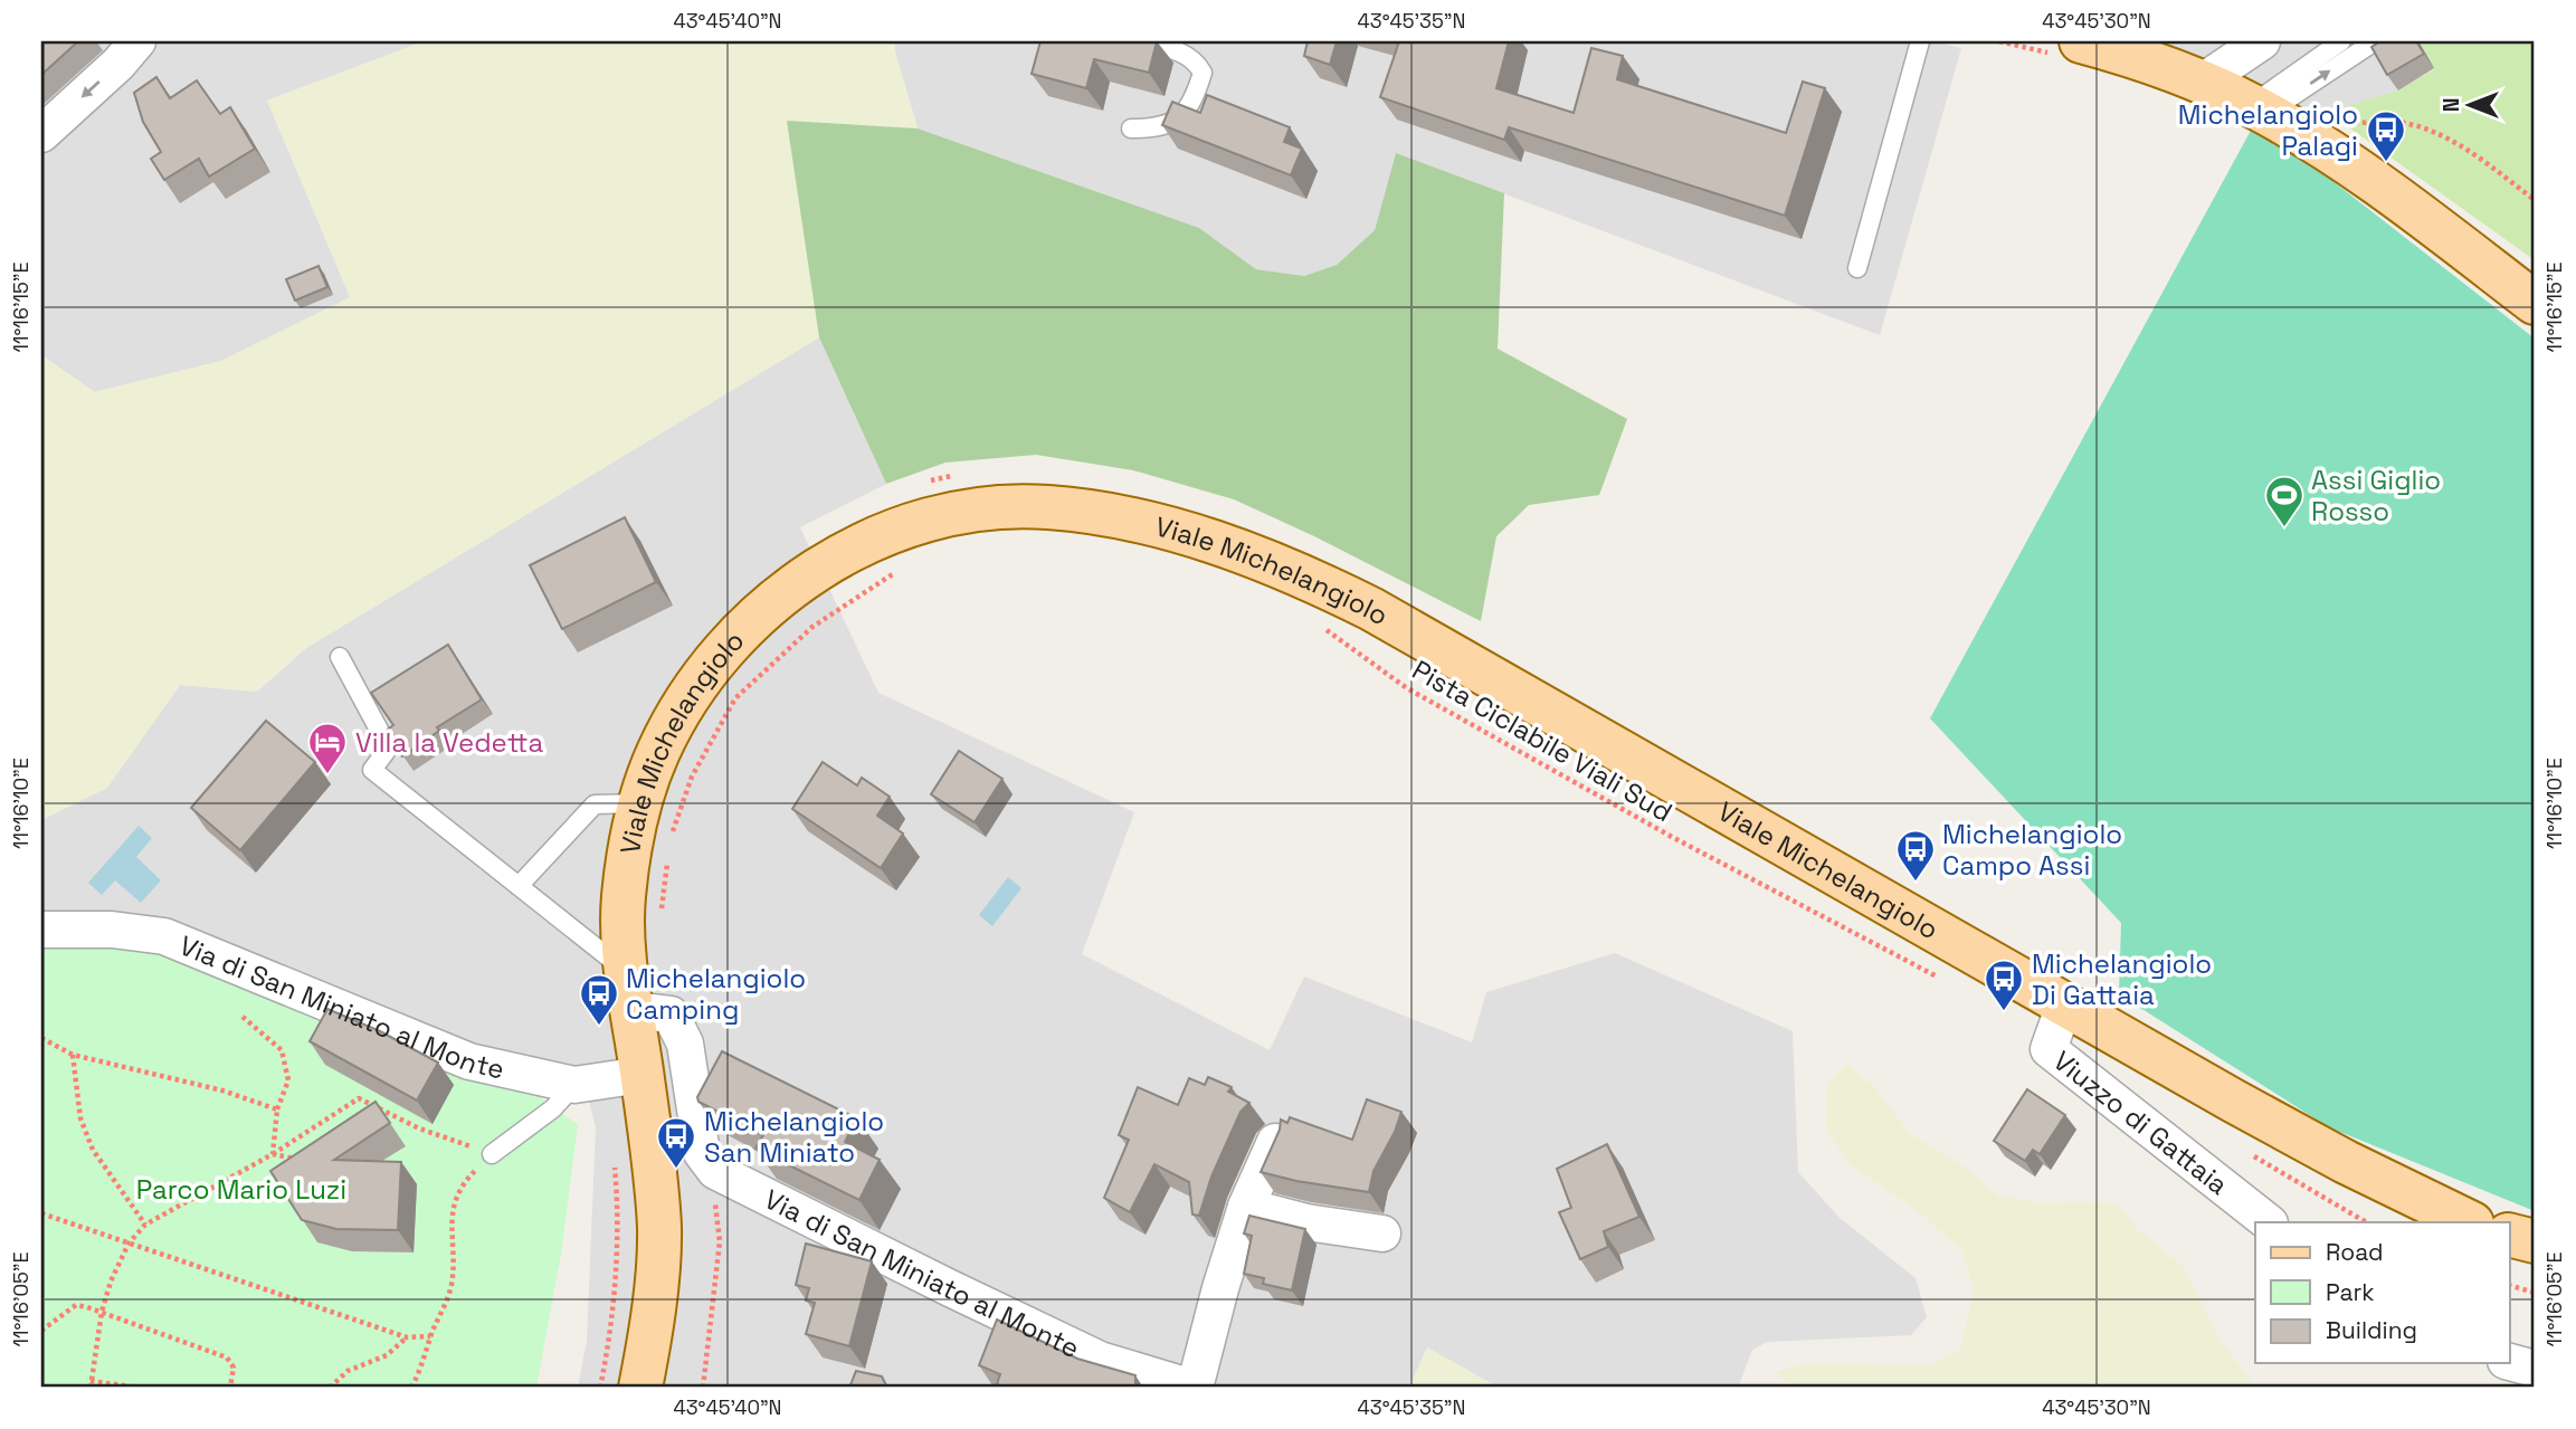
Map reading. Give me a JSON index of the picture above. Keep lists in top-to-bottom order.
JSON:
{
  "streets": {
    "main road": ["Viale Michelangiolo"],
    "street": ["Via di San Miniato al Monte", "Viuzzo di Gattaia"],
    "path": ["Pista Ciclabile Viali Sud"]
  },
  "crossings": [
    ["Viale Michelangiolo", "Via di San Miniato al Monte"],
    ["Viale Michelangiolo", "Viuzzo di Gattaia"]
  ],
  "parks": ["Parco Mario Luzi"],
  "places": {
    "bus stop": [
      "Michelangiolo Palagi",
      "Michelangiolo Campo Assi",
      "Michelangiolo Di Gattaia",
      "Michelangiolo Camping",
      "Michelangiolo San Miniato"
    ],
    "sports": ["Assi Giglio Rosso"],
    "hotel": ["Villa la Vedetta"]
  },
  "legend": ["Road", "Park", "Building"],
  "north": "left",
  "coordinates": [
    "43°45'40\"N",
    "43°45'35\"N",
    "43°45'30\"N",
    "11°16'15\"E",
    "11°16'10\"E",
    "11°16'05\"E"
  ]
}
